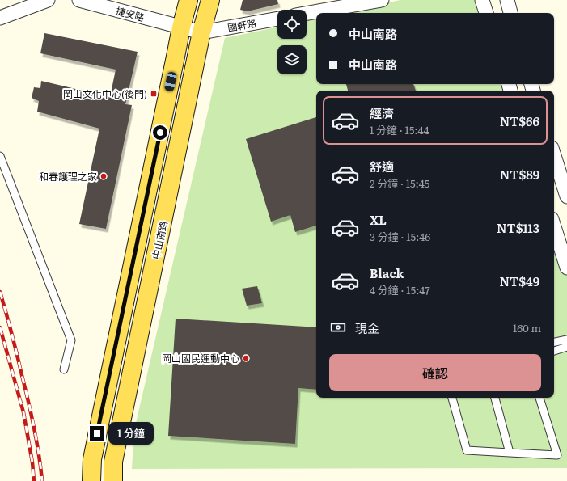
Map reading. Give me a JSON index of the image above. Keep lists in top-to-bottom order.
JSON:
{
  "streets": {
    "main road": ["中山南路"],
    "street": ["捷安路", "國軒路"]
  },
  "crossings": [
    ["捷安路", "國軒路"],
    ["捷安路", "中山南路"],
    ["國軒路", "中山南路"]
  ],
  "places": {
    "transit": ["岡山文化中心(後門)"],
    "other": ["和春護理之家", "岡山國民運動中心"]
  },
  "page": {
    "banner": ["中山南路", "中山南路"],
    "list": [
      {
        "name": "經濟",
        "note": "1 分鐘 · 15:44",
        "value": "NT$66"
      },
      {
        "name": "舒適",
        "note": "2 分鐘 · 15:45",
        "value": "NT$89"
      },
      {
        "name": "XL",
        "note": "3 分鐘 · 15:46",
        "value": "NT$113"
      },
      {
        "name": "Black",
        "note": "4 分鐘 · 15:47",
        "value": "NT$49"
      }
    ],
    "pay": ["現金", "160 m"],
    "buttons": "確認",
    "bubble": "1 分鐘"
  }
}
